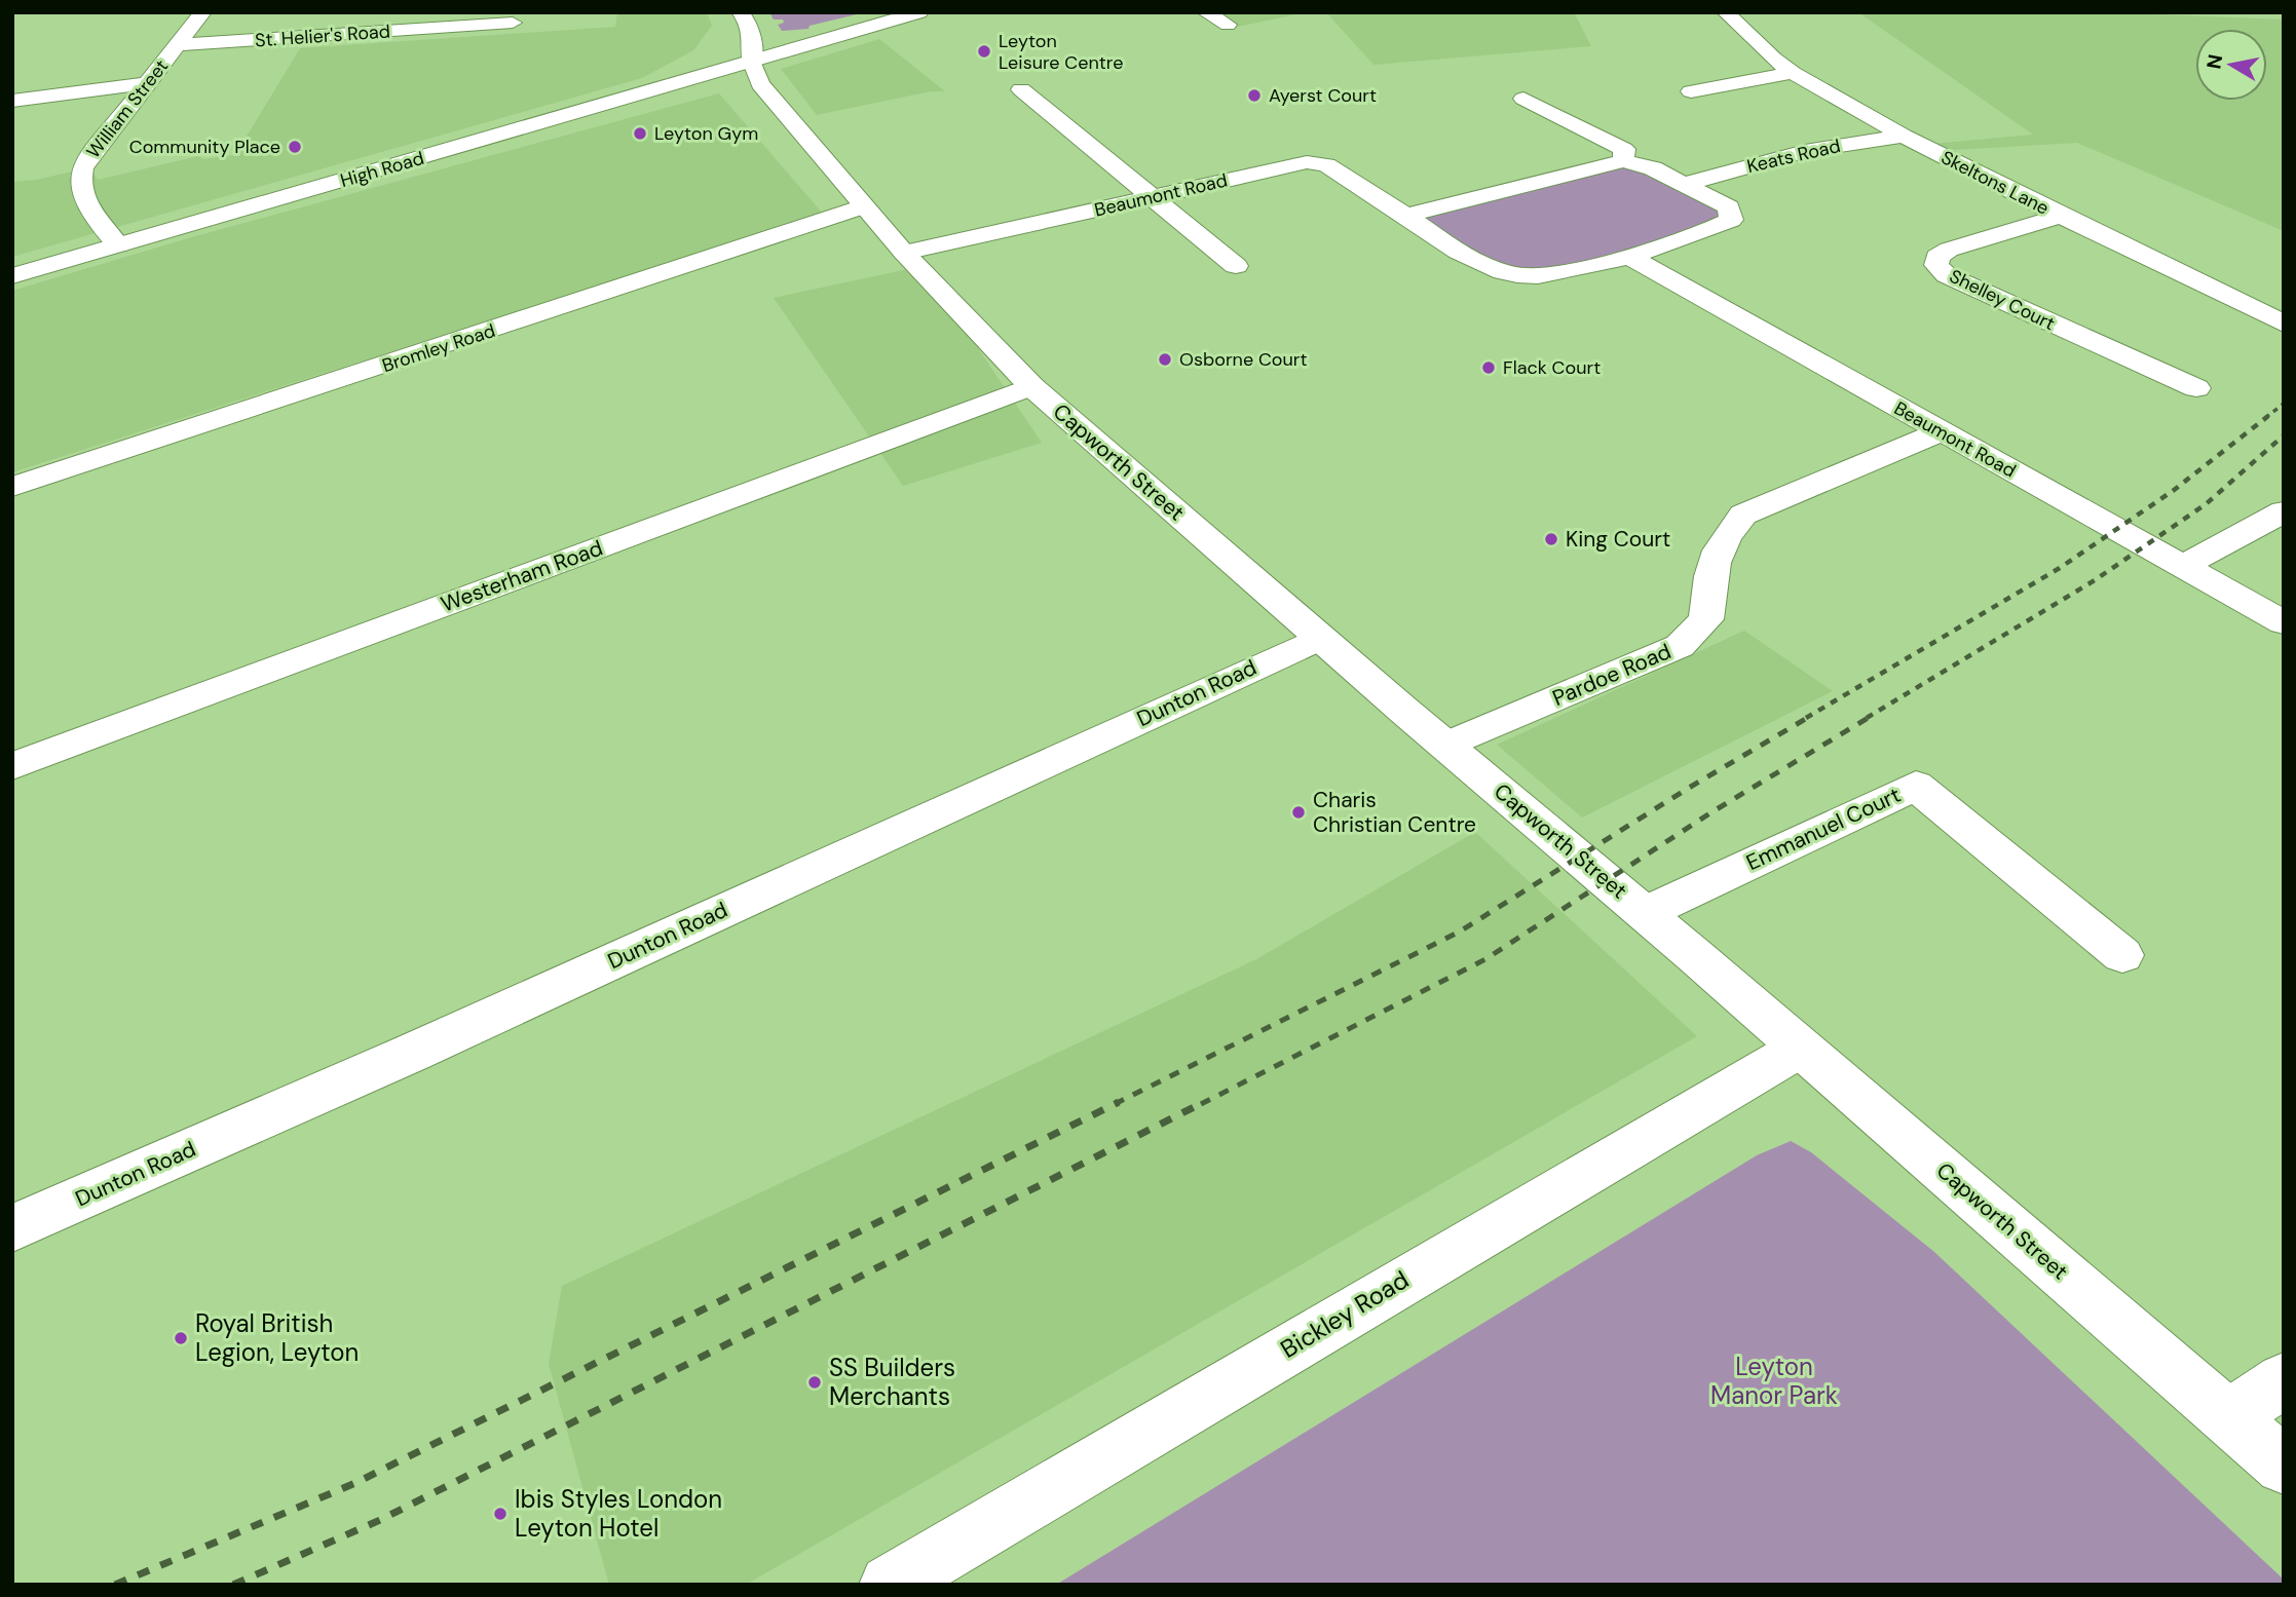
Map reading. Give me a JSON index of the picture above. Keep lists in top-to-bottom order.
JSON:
{
  "streets": {
    "street": [
      "St. Helier's Road",
      "William Street",
      "Keats Road",
      "High Road",
      "Skeltons Lane",
      "Beaumont Road",
      "Shelley Court",
      "Bromley Road",
      "Capworth Street",
      "Westerham Road",
      "Pardoe Road",
      "Dunton Road",
      "Emmanuel Court",
      "Bickley Road"
    ]
  },
  "crossings": [
    ["St. Helier's Road", "William Street"],
    ["William Street", "High Road"],
    ["Keats Road", "Skeltons Lane"],
    ["Keats Road", "Beaumont Road"],
    ["High Road", "Capworth Street"],
    ["Skeltons Lane", "Shelley Court"],
    ["Beaumont Road", "Capworth Street"],
    ["Beaumont Road", "Pardoe Road"],
    ["Bromley Road", "Capworth Street"],
    ["Capworth Street", "Westerham Road"],
    ["Capworth Street", "Pardoe Road"],
    ["Capworth Street", "Dunton Road"],
    ["Capworth Street", "Emmanuel Court"],
    ["Capworth Street", "Bickley Road"]
  ],
  "parks": ["Leyton Manor Park"],
  "places": [
    "Leyton Leisure Centre",
    "Ayerst Court",
    "Leyton Gym",
    "Community Place",
    "Osborne Court",
    "Flack Court",
    "King Court",
    "Charis Christian Centre",
    "Royal British Legion, Leyton",
    "SS Builders Merchants",
    "Ibis Styles London Leyton Hotel"
  ],
  "north": "left"
}
